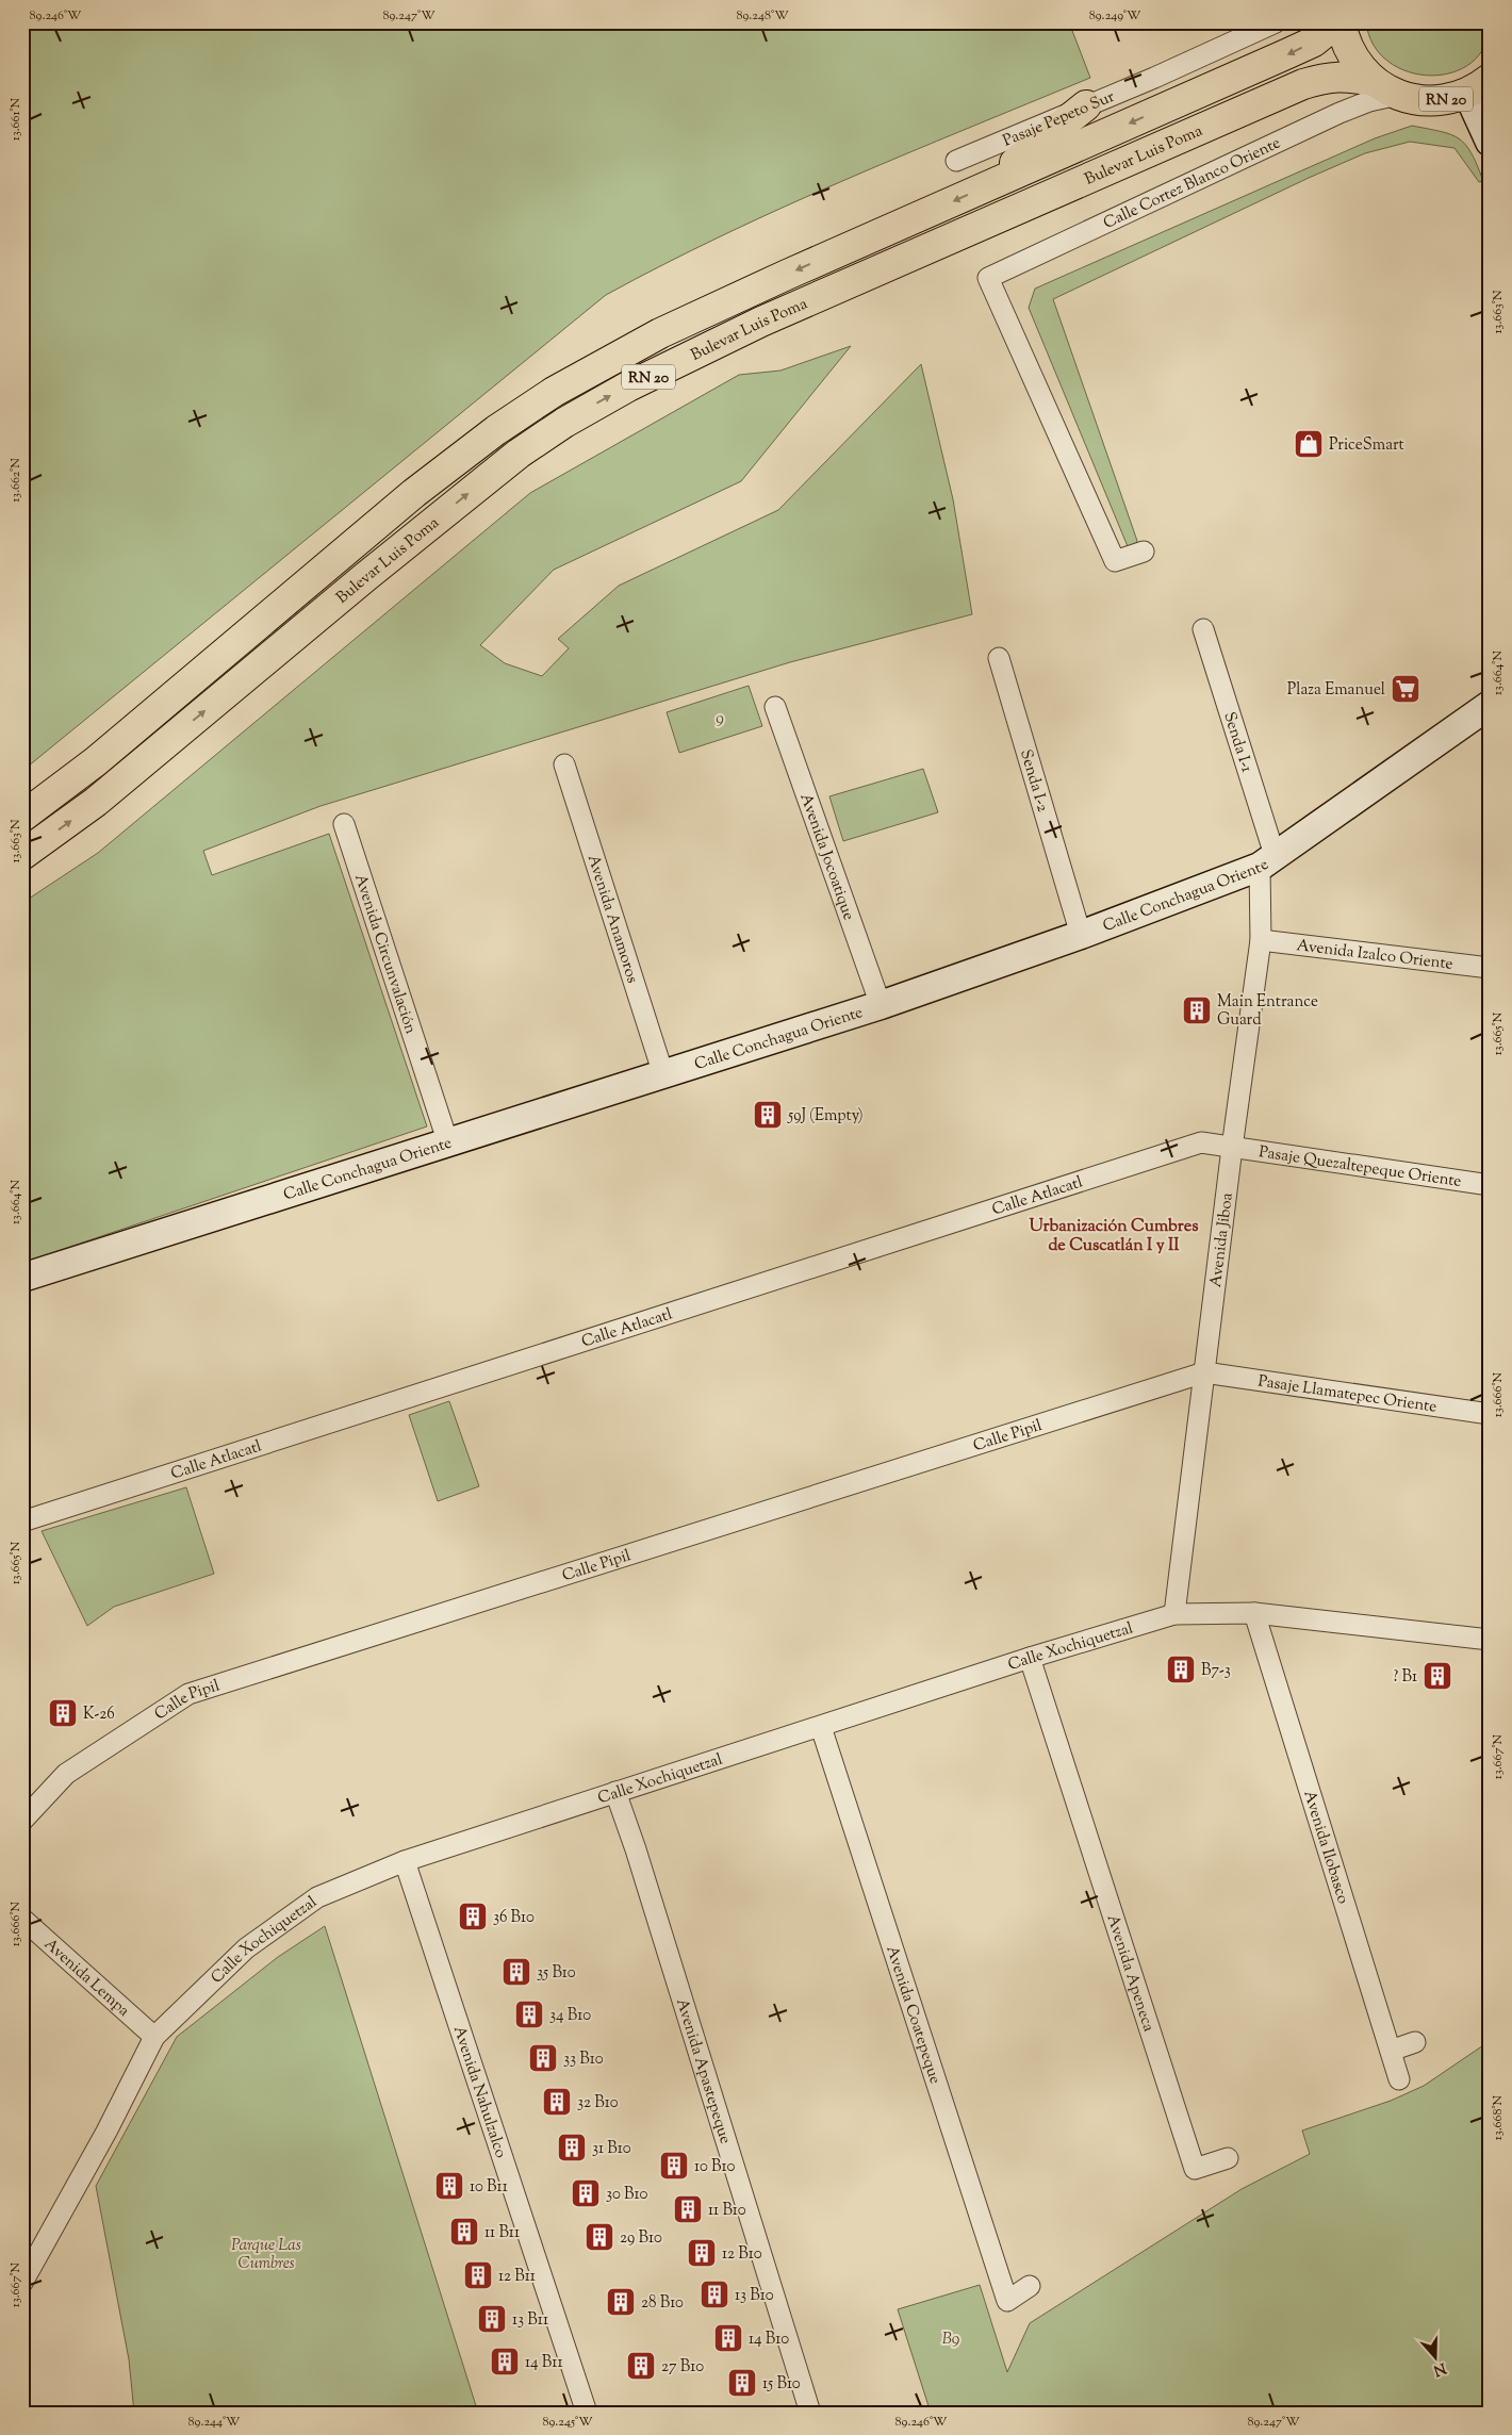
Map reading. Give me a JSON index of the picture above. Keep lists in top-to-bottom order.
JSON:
{
  "streets": {
    "highway": ["RN 20", "Bulevar Luis Poma"],
    "main road": ["Calle Conchagua Oriente"],
    "street": [
      "Pasaje Pepeto Sur",
      "Calle Cortez Blanco Oriente",
      "Senda I-1",
      "Senda I-2",
      "Avenida Jocoatique",
      "Avenida Anamoros",
      "Avenida Circunvalación",
      "Avenida Izalco Oriente",
      "Pasaje Quezaltepeque Oriente",
      "Calle Atlacatl",
      "Avenida Jiboa",
      "Pasaje Llamatepec Oriente",
      "Calle Pipil",
      "Calle Xochiquetzal",
      "Avenida Ilobasco",
      "Avenida Apeneca",
      "Avenida Lempa",
      "Avenida Coatepeque",
      "Avenida Apastepeque",
      "Avenida Nahulzalco"
    ]
  },
  "crossings": [
    ["RN 20", "Bulevar Luis Poma"],
    ["RN 20", "Calle Cortez Blanco Oriente"],
    ["Bulevar Luis Poma", "Calle Cortez Blanco Oriente"],
    ["Senda I-1", "Calle Conchagua Oriente"],
    ["Senda I-1", "Avenida Jiboa"],
    ["Senda I-2", "Calle Conchagua Oriente"],
    ["Avenida Jocoatique", "Calle Conchagua Oriente"],
    ["Calle Conchagua Oriente", "Avenida Anamoros"],
    ["Calle Conchagua Oriente", "Avenida Circunvalación"],
    ["Calle Conchagua Oriente", "Avenida Jiboa"],
    ["Avenida Izalco Oriente", "Avenida Jiboa"],
    ["Pasaje Quezaltepeque Oriente", "Calle Atlacatl"],
    ["Pasaje Quezaltepeque Oriente", "Avenida Jiboa"],
    ["Calle Atlacatl", "Avenida Jiboa"],
    ["Avenida Jiboa", "Pasaje Llamatepec Oriente"],
    ["Avenida Jiboa", "Calle Pipil"],
    ["Avenida Jiboa", "Calle Xochiquetzal"],
    ["Pasaje Llamatepec Oriente", "Calle Pipil"],
    ["Calle Xochiquetzal", "Avenida Ilobasco"],
    ["Calle Xochiquetzal", "Avenida Apeneca"],
    ["Calle Xochiquetzal", "Avenida Lempa"],
    ["Calle Xochiquetzal", "Avenida Coatepeque"],
    ["Calle Xochiquetzal", "Avenida Apastepeque"],
    ["Calle Xochiquetzal", "Avenida Nahulzalco"]
  ],
  "districts": ["Urbanización Cumbres de Cuscatlán I y II"],
  "parks": ["9", "Parque Las Cumbres", "B9"],
  "places": {
    "shop": ["PriceSmart"],
    "supermarket": ["Plaza Emanuel"],
    "building": [
      "Main Entrance Guard",
      "59J (Empty)",
      "B7-3",
      "? B1",
      "K-26",
      "36 B10",
      "35 B10",
      "34 B10",
      "33 B10",
      "32 B10",
      "31 B10",
      "10 B10",
      "10 B11",
      "30 B10",
      "11 B10",
      "11 B11",
      "29 B10",
      "12 B10",
      "12 B11",
      "13 B10",
      "28 B10",
      "13 B11",
      "14 B10",
      "14 B11",
      "27 B10",
      "15 B10"
    ]
  },
  "north": "bottom",
  "coordinates": [
    "89.246°W",
    "89.247°W",
    "89.248°W",
    "89.249°W",
    "13.661°N",
    "13.663°N",
    "13.662°N",
    "13.664°N",
    "13.665°N",
    "13.666°N",
    "13.667°N",
    "13.668°N",
    "89.244°W",
    "89.245°W"
  ]
}
